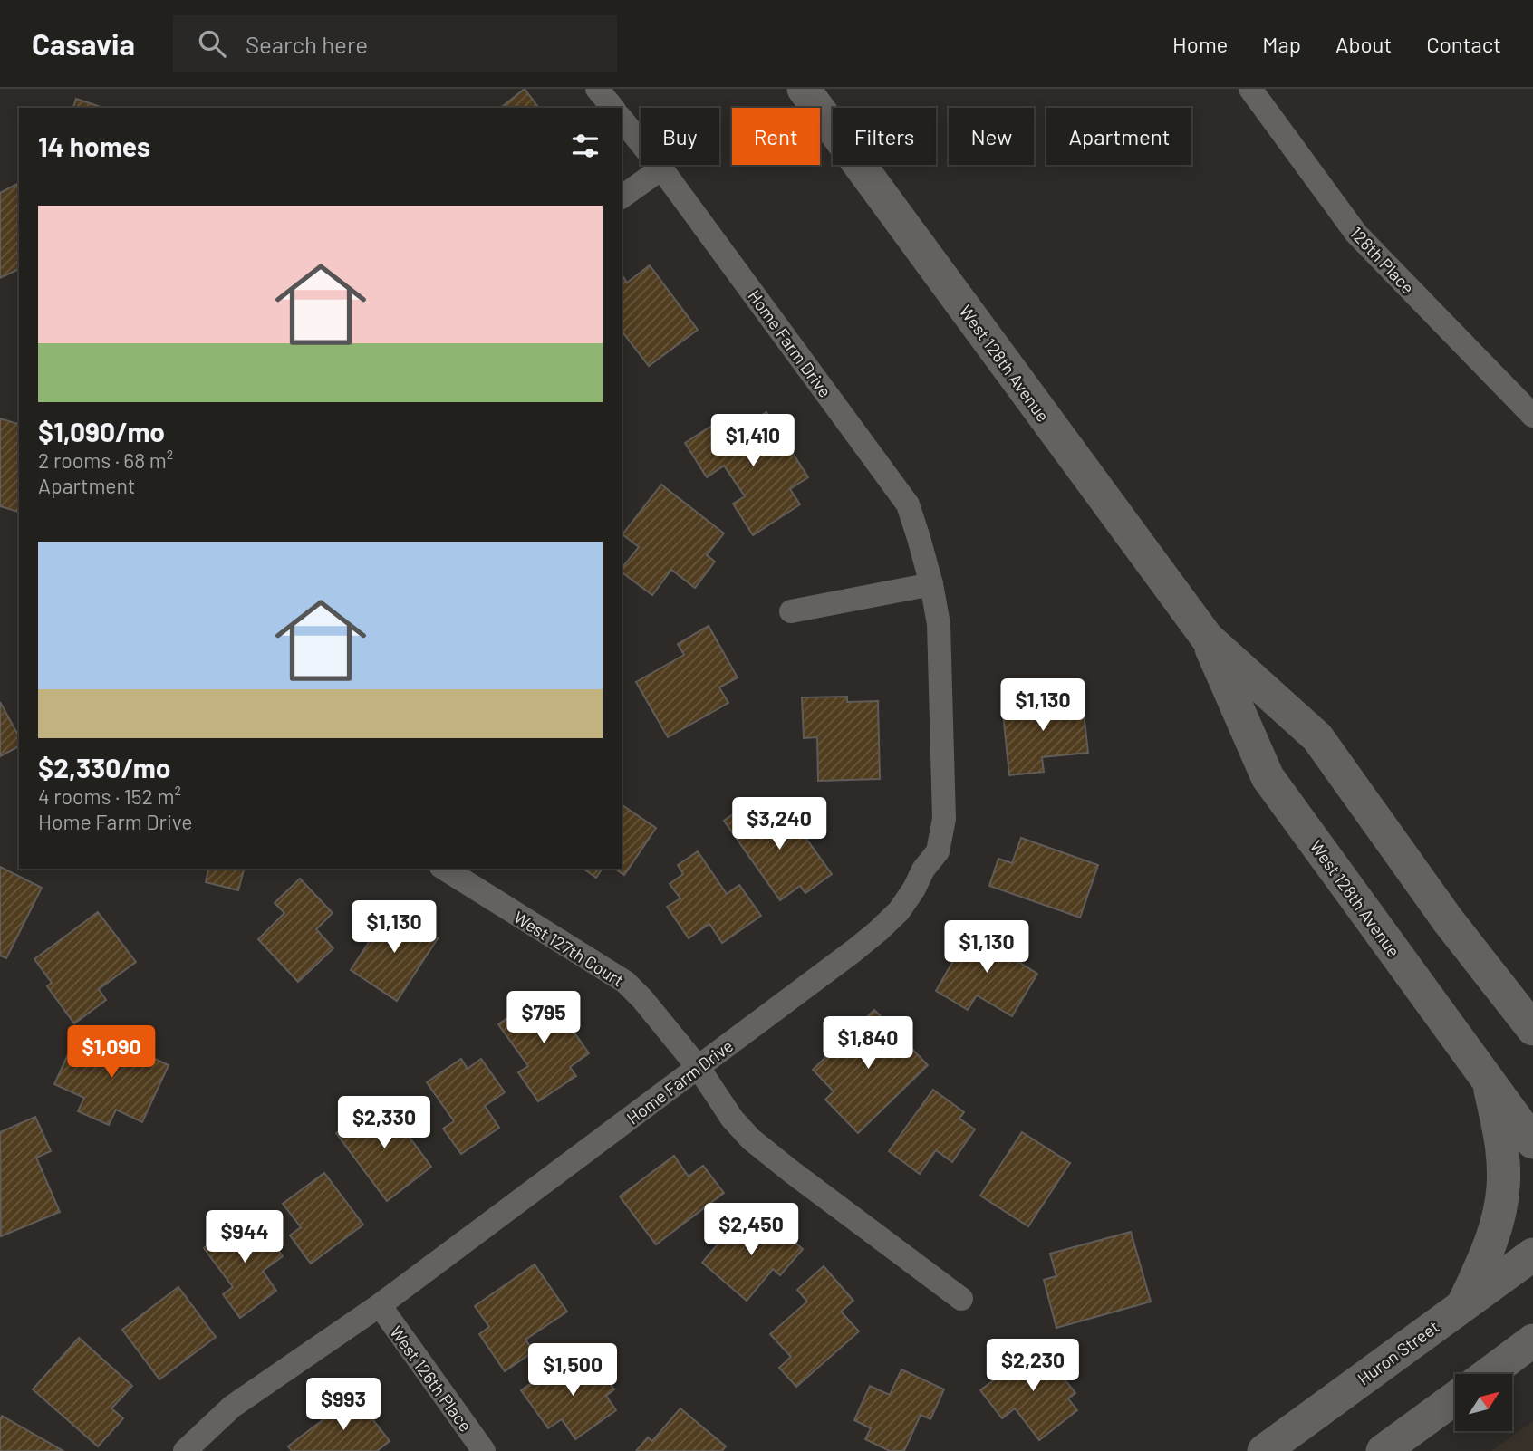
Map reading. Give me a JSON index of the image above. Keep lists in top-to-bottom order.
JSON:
{
  "streets": {
    "main road": ["West 128th Avenue", "Huron Street"],
    "street": [
      "128th Place",
      "Home Farm Drive",
      "West 127th Court",
      "West 126th Place"
    ]
  },
  "crossings": [
    ["Home Farm Drive", "West 127th Court"],
    ["Home Farm Drive", "West 126th Place"]
  ],
  "north": "top right",
  "page": {
    "header": "Casavia",
    "search": "Search here",
    "nav": [
      "Home",
      "Map",
      "About",
      "Contact"
    ],
    "chip": [
      "Buy",
      "Rent",
      "Filters",
      "New",
      "Apartment"
    ],
    "heading": "14 homes",
    "list": [
      {
        "name": "$1,090/mo",
        "note": "2 rooms · 68 m² · Apartment"
      },
      {
        "name": "$2,330/mo",
        "note": "4 rooms · 152 m² · Home Farm Drive"
      }
    ],
    "price": [
      "$1,410",
      "$1,130",
      "$3,240",
      "$1,130",
      "$1,130",
      "$795",
      "$1,840",
      "$1,090",
      "$2,330",
      "$2,450",
      "$944",
      "$2,230",
      "$1,500",
      "$993"
    ]
  }
}
